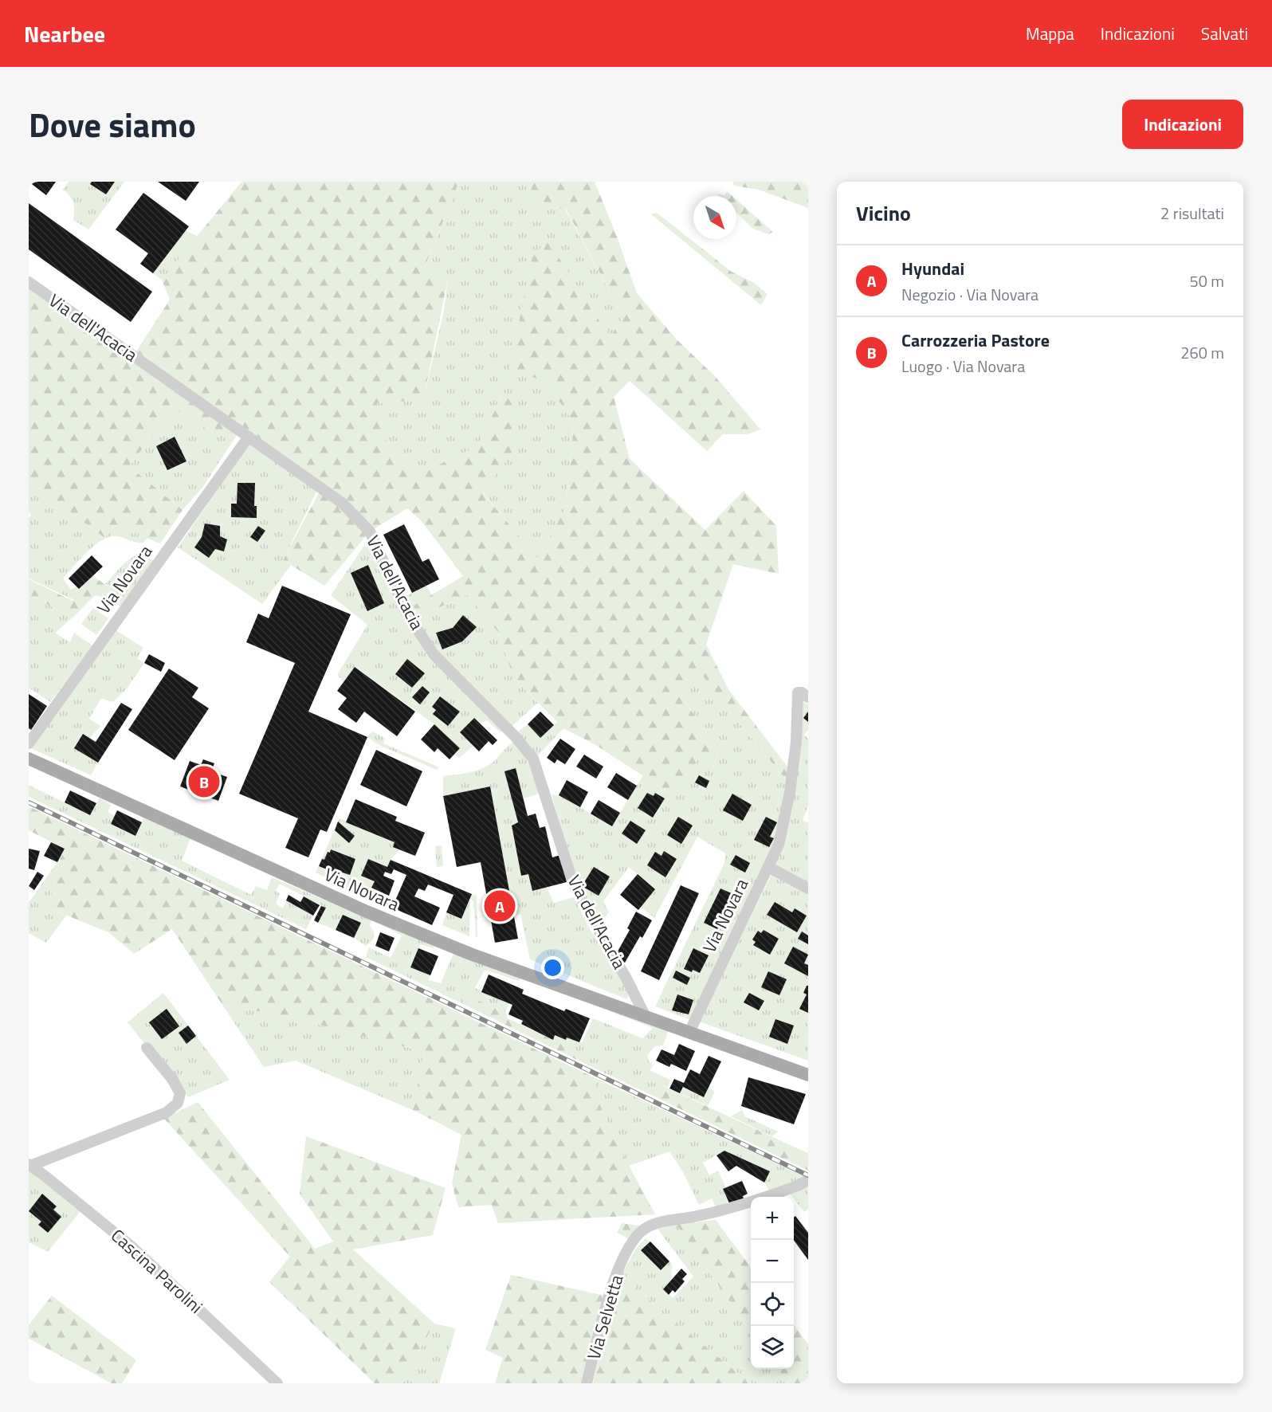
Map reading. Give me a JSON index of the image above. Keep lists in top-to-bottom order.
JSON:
{
  "streets": {
    "main road": ["Via Novara"],
    "street": ["Via dell'Acacia", "Cascina Parolini", "Via Selvetta"]
  },
  "crossings": [
    ["Via dell'Acacia", "Via Novara"]
  ],
  "north": "bottom right",
  "page": {
    "header": "Nearbee",
    "nav": ["Mappa", "Indicazioni", "Salvati"],
    "title": "Dove siamo",
    "buttons": "Indicazioni",
    "heading": ["Vicino", "2 risultati"],
    "list": [
      {
        "mark": "A",
        "name": "Hyundai",
        "note": "Negozio · Via Novara",
        "value": "50 m"
      },
      {
        "mark": "B",
        "name": "Carrozzeria Pastore",
        "note": "Luogo · Via Novara",
        "value": "260 m"
      }
    ],
    "pins": ["B", "A"],
    "map_buttons": ["+", "−"]
  }
}
